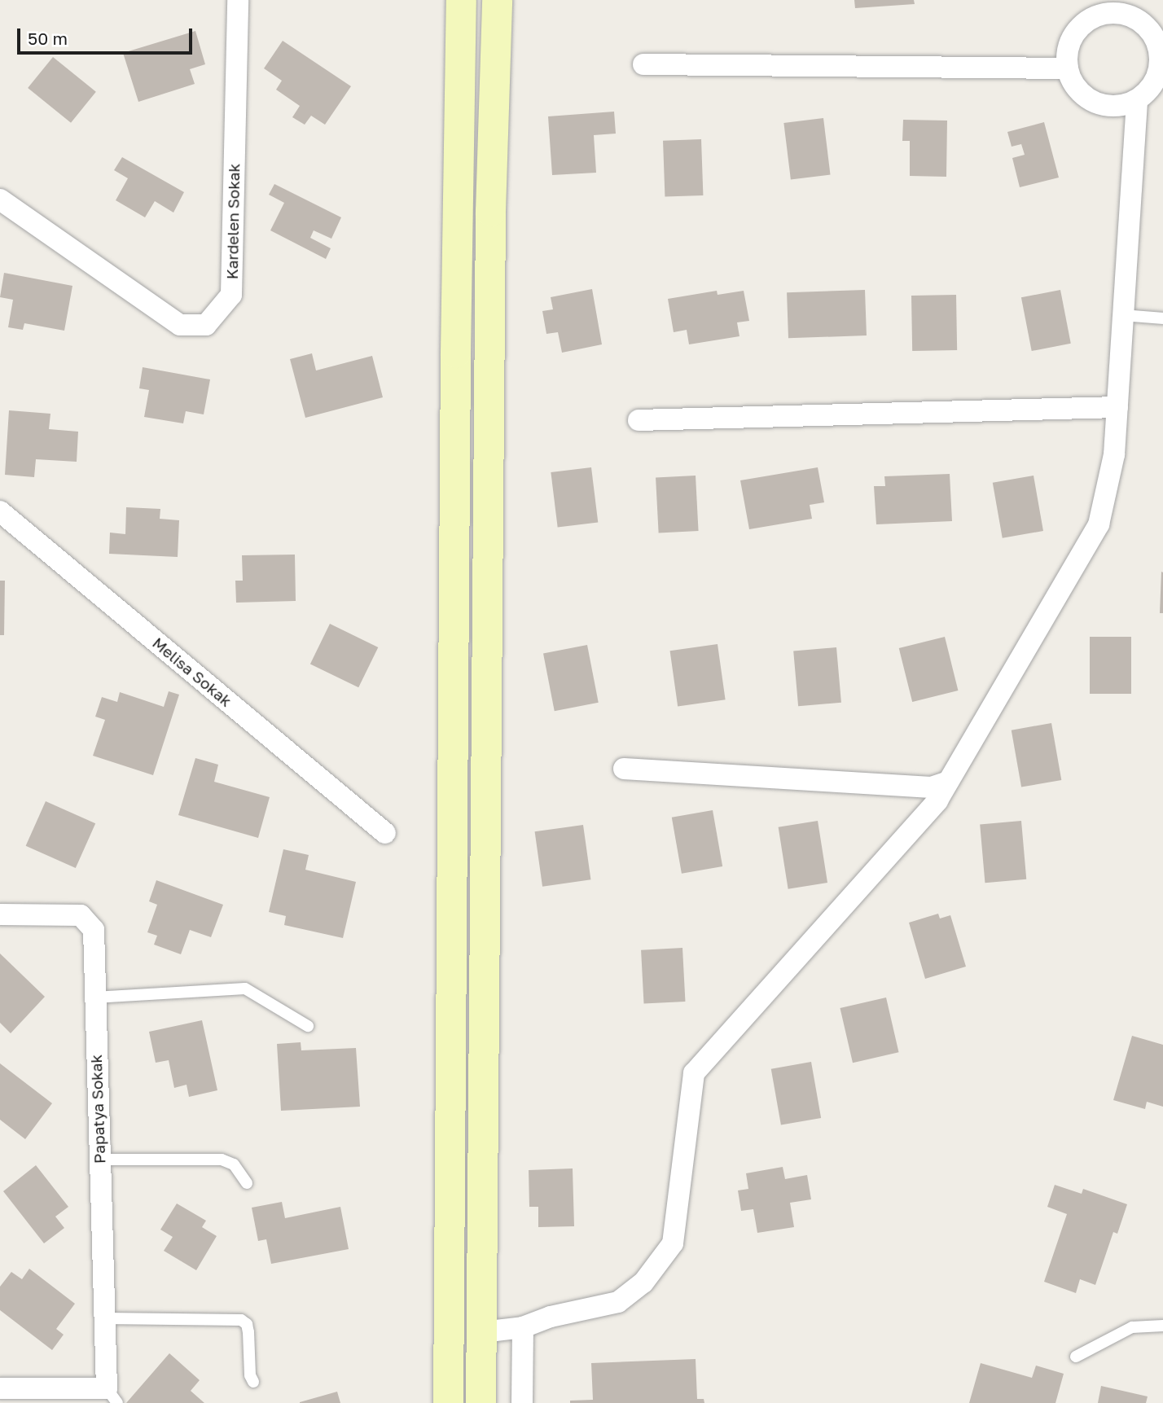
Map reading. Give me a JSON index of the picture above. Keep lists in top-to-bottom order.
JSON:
{
  "streets": {
    "street": ["Kardelen Sokak", "Melisa Sokak", "Papatya Sokak"]
  },
  "scale_bar": "50 m"
}
